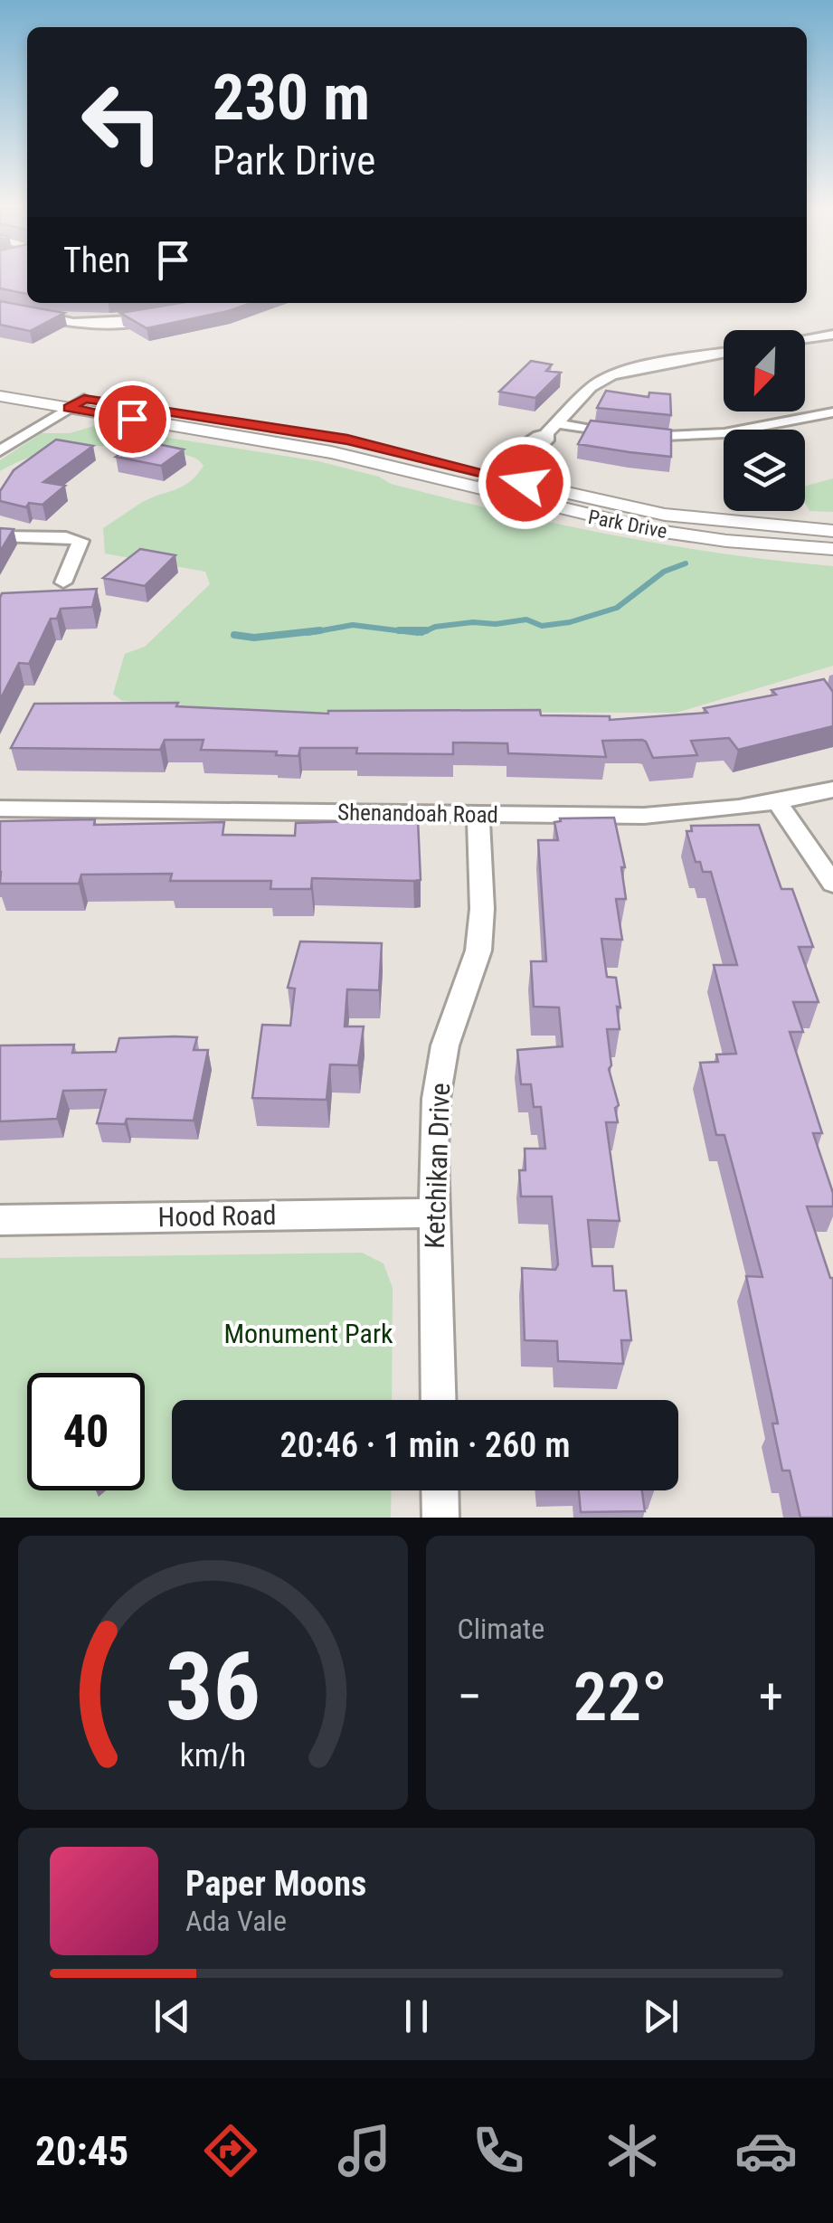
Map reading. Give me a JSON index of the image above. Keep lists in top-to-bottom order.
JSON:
{
  "streets": {
    "street": [
      "Park Drive",
      "Shenandoah Road",
      "Ketchikan Drive",
      "Hood Road"
    ]
  },
  "crossings": [
    ["Shenandoah Road", "Ketchikan Drive"],
    ["Ketchikan Drive", "Hood Road"]
  ],
  "parks": ["Monument Park"],
  "north": "bottom left",
  "page": {
    "turn": ["230 m", "Park Drive"],
    "then": "Then",
    "limit": "40",
    "trip": "20:46 · 1 min · 260 m",
    "tile": "Climate",
    "heat": ["−", "22°", "+"],
    "song": ["Paper Moons", "Ada Vale"],
    "tabs": "20:45",
    "gauge": ["36", "km/h"]
  }
}
